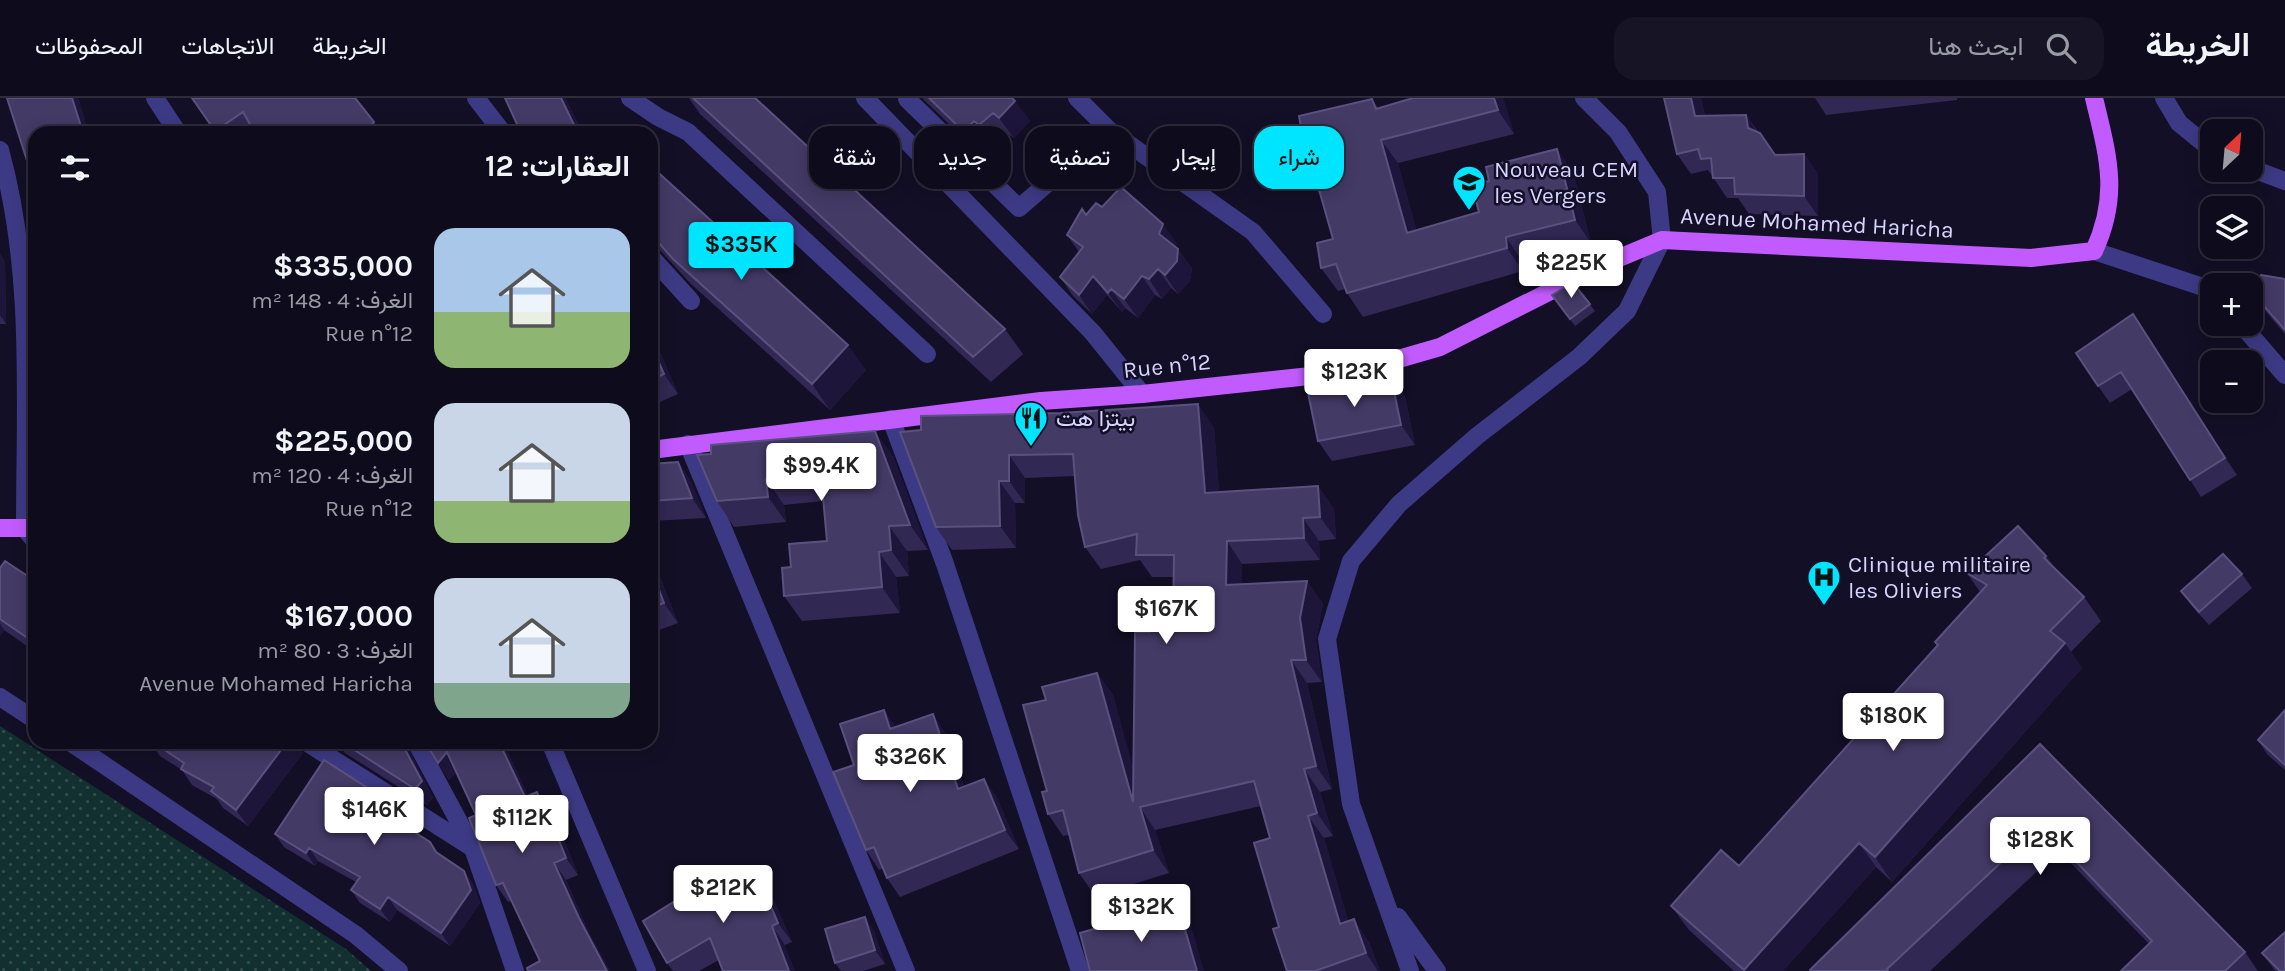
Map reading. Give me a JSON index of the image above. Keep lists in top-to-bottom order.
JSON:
{
  "streets": {
    "main road": ["Avenue Mohamed Haricha", "Rue n°12"]
  },
  "crossings": [
    ["Avenue Mohamed Haricha", "Rue n°12"]
  ],
  "places": {
    "school or university": ["Nouveau CEM les Vergers"],
    "restaurant": ["بيتزا هت"],
    "hospital": ["Clinique militaire les Oliviers"]
  },
  "north": "top right",
  "page": {
    "header": "الخريطة",
    "search": "ابحث هنا",
    "nav": ["الخريطة", "الاتجاهات", "المحفوظات"],
    "map_buttons": ["+", "−"],
    "chip": [
      "شراء",
      "إيجار",
      "تصفية",
      "جديد",
      "شقة"
    ],
    "heading": "العقارات: 12",
    "list": [
      {
        "name": "$335,000",
        "note": "الغرف: 4 · 148 m² · Rue n°12"
      },
      {
        "name": "$225,000",
        "note": "الغرف: 4 · 120 m² · Rue n°12"
      },
      {
        "name": "$167,000",
        "note": "الغرف: 3 · 80 m² · Avenue Mohamed Haricha"
      }
    ],
    "price": [
      "$335K",
      "$225K",
      "$123K",
      "$99.4K",
      "$167K",
      "$180K",
      "$326K",
      "$146K",
      "$112K",
      "$128K",
      "$212K",
      "$132K"
    ]
  }
}
